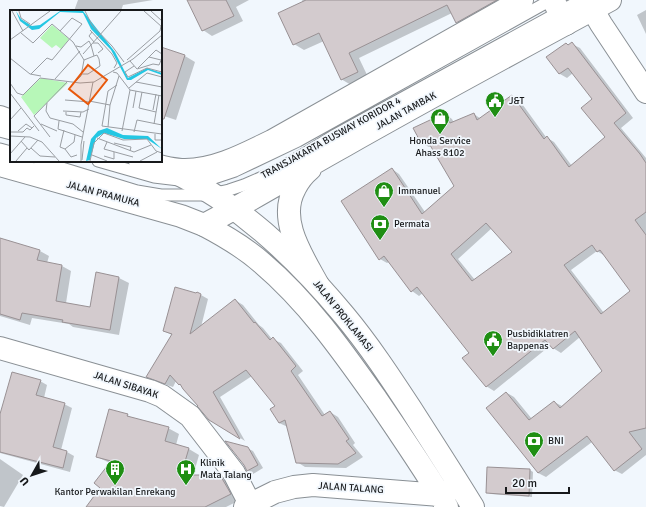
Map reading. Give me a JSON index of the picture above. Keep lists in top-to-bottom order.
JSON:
{
  "streets": {
    "main road": [
      "JALAN TAMBAK",
      "JALAN PRAMUKA",
      "JALAN PROKLAMASI",
      "JALAN SIBAYAK",
      "JALAN TALANG"
    ],
    "lane": ["TRANSJAKARTA BUSWAY KORIDOR 4"]
  },
  "crossings": [
    ["JALAN TAMBAK", "TRANSJAKARTA BUSWAY KORIDOR 4"],
    ["JALAN TAMBAK", "JALAN PRAMUKA"],
    ["JALAN TAMBAK", "JALAN PROKLAMASI"],
    ["TRANSJAKARTA BUSWAY KORIDOR 4", "JALAN PROKLAMASI"],
    ["JALAN PROKLAMASI", "JALAN TALANG"],
    ["JALAN SIBAYAK", "JALAN TALANG"]
  ],
  "places": {
    "public building": ["J&T", "Pusbidiklatren Bappenas"],
    "shop": ["Honda Service Ahass 8102", "Immanuel"],
    "bank": ["Permata", "BNI"],
    "building": ["Kantor Perwakilan Enrekang"],
    "hospital": ["Klinik Mata Talang"]
  },
  "scale_bar": "20 m",
  "north": "bottom left"
}
